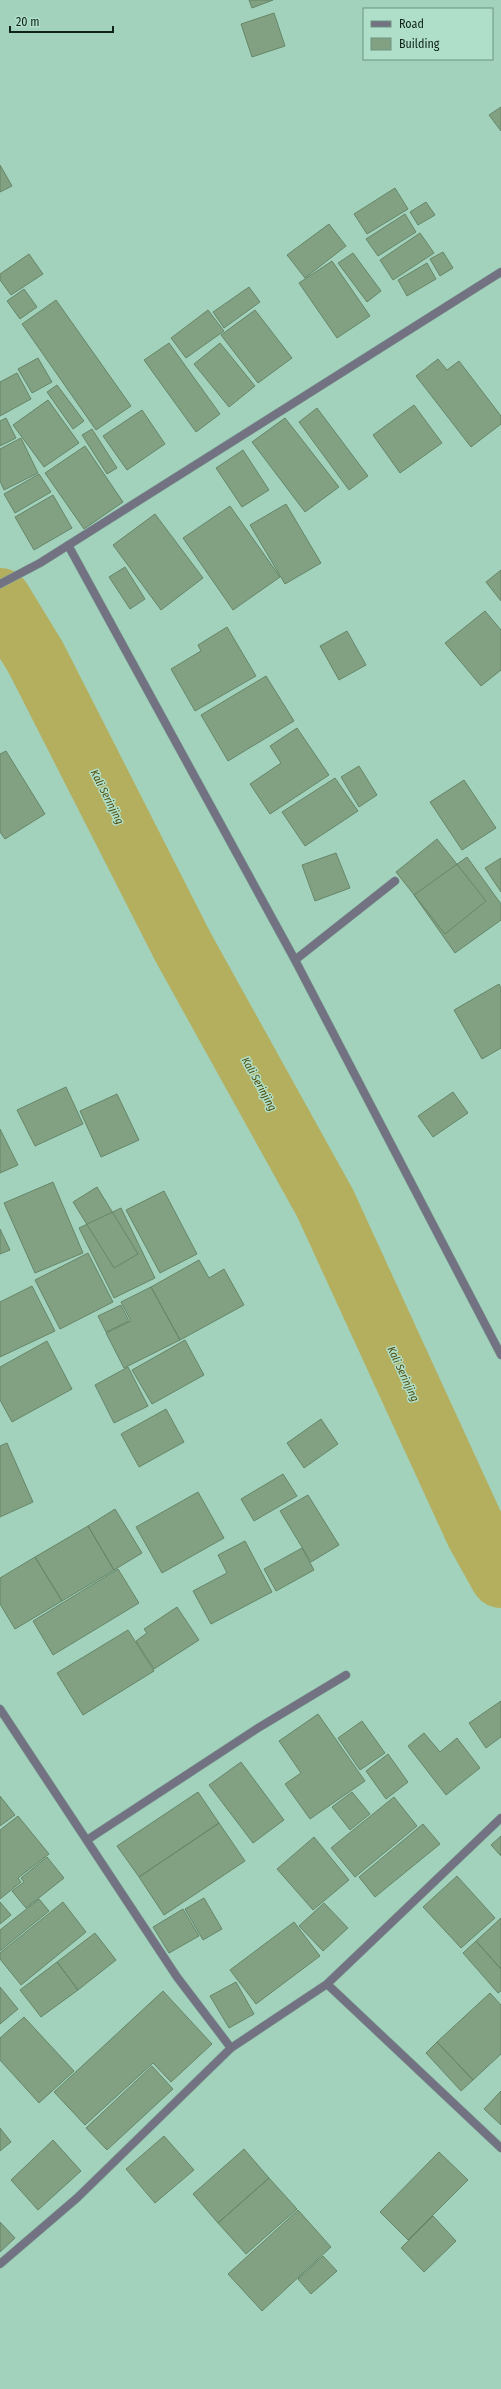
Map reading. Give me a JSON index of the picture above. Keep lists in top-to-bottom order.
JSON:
{
  "water": ["Kali Serinjing"],
  "legend": ["Road", "Building"],
  "scale_bar": "20 m"
}
